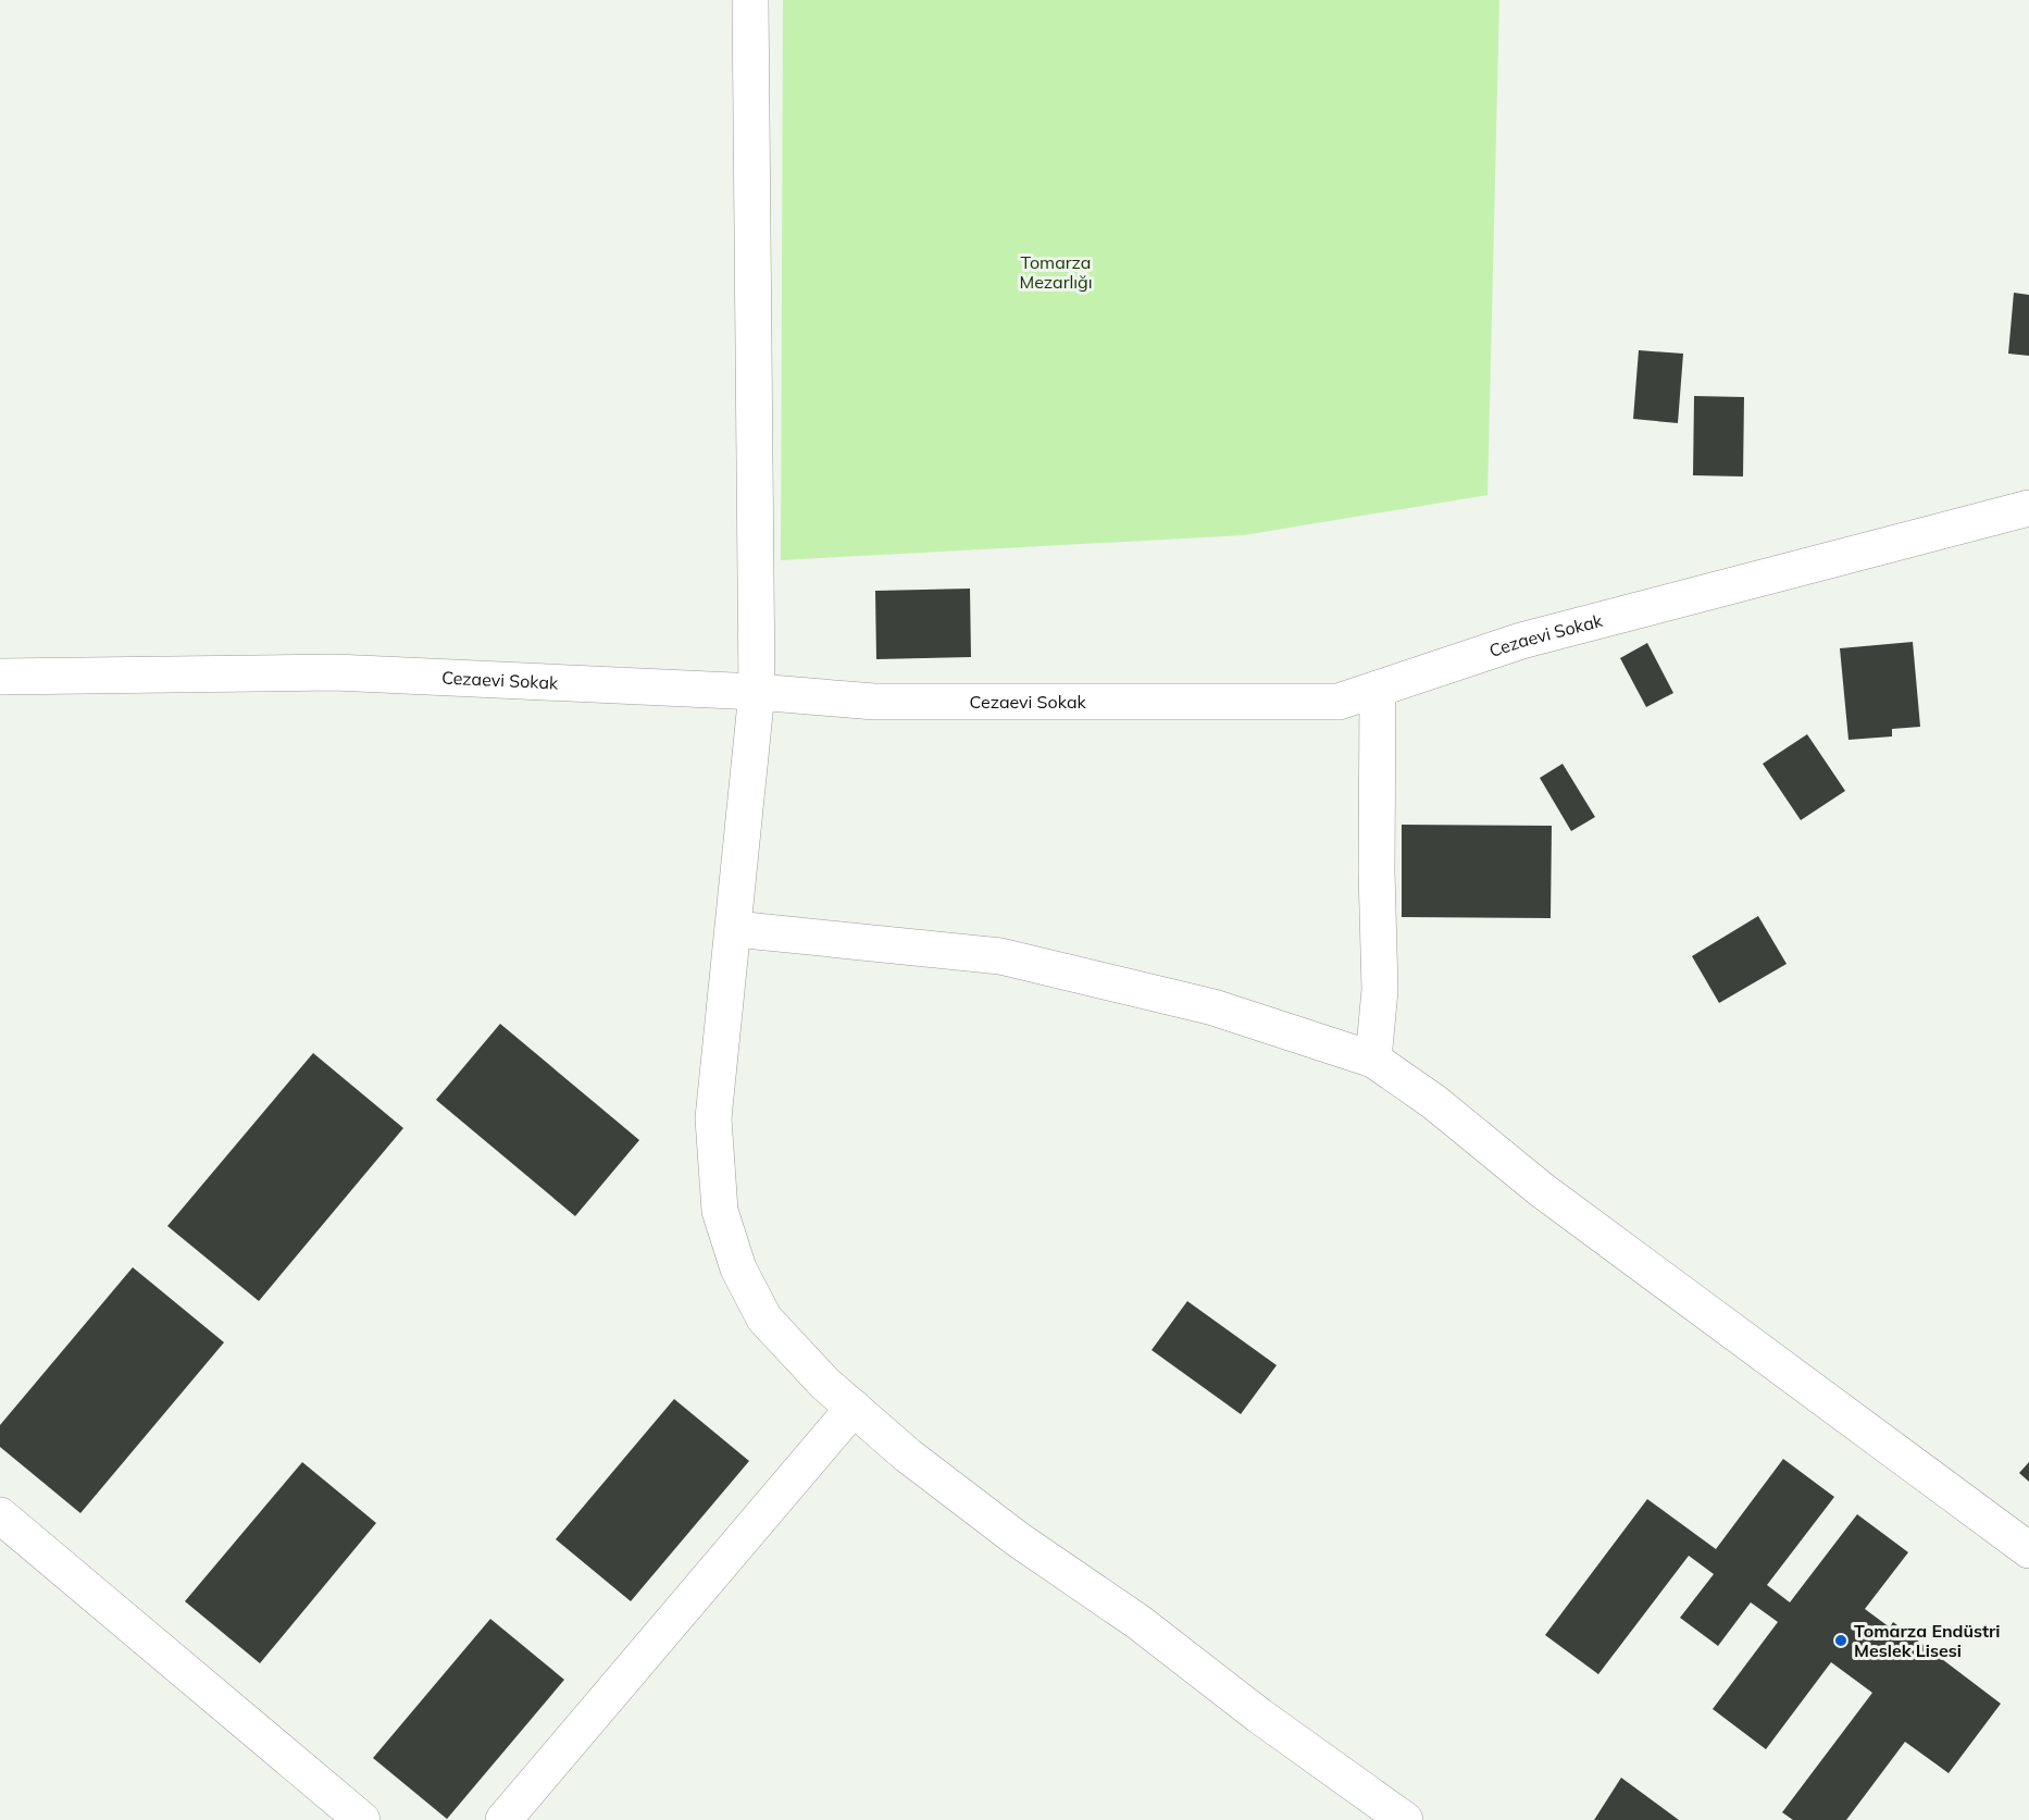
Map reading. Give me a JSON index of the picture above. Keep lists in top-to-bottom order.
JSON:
{
  "streets": {
    "street": ["Cezaevi Sokak"]
  },
  "parks": ["Tomarza Mezarlığı"],
  "places": ["Tomarza Endüstri Meslek Lisesi"]
}
